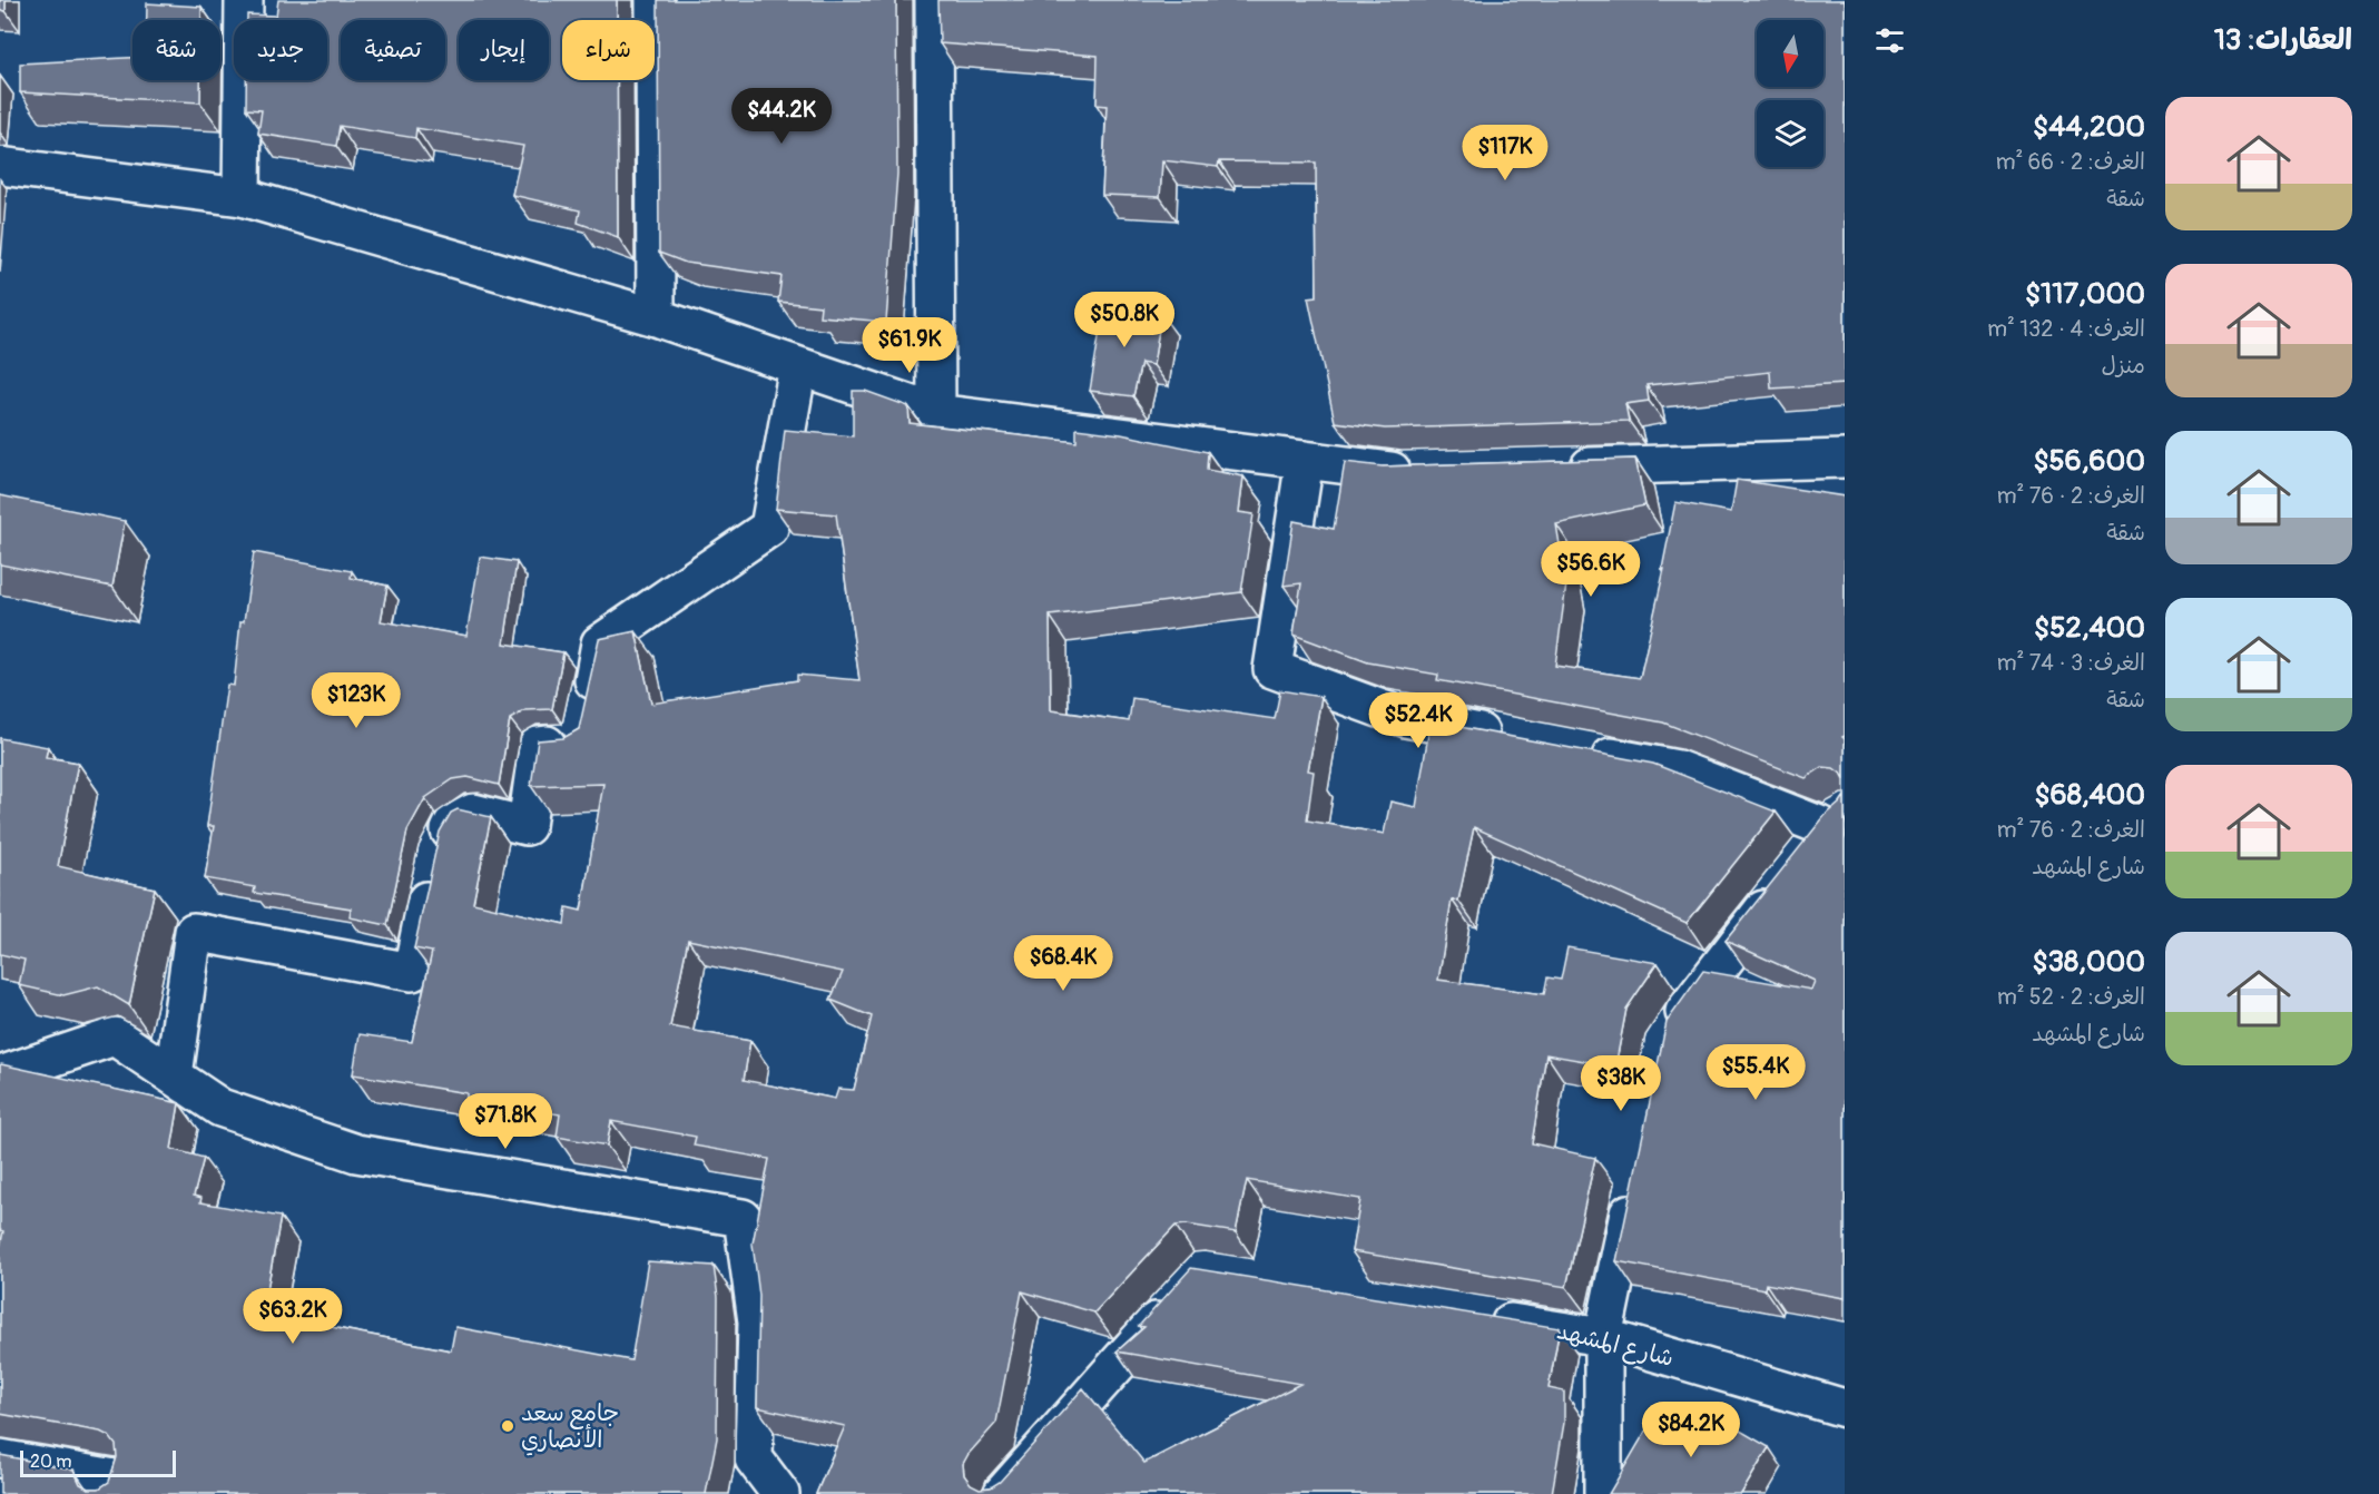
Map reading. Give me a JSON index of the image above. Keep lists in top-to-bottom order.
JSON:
{
  "streets": {
    "street": ["شارع المشهد"]
  },
  "places": ["جامع سعد الأنصاري"],
  "scale_bar": "20 m",
  "north": "bottom",
  "page": {
    "heading": "العقارات: 13",
    "chip": [
      "شراء",
      "إيجار",
      "تصفية",
      "جديد",
      "شقة"
    ],
    "list": [
      {
        "name": "$44,200",
        "note": "الغرف: 2 · 66 m² · شقة"
      },
      {
        "name": "$117,000",
        "note": "الغرف: 4 · 132 m² · منزل"
      },
      {
        "name": "$56,600",
        "note": "الغرف: 2 · 76 m² · شقة"
      },
      {
        "name": "$52,400",
        "note": "الغرف: 3 · 74 m² · شقة"
      },
      {
        "name": "$68,400",
        "note": "الغرف: 2 · 76 m² · شارع المشهد"
      },
      {
        "name": "$38,000",
        "note": "الغرف: 2 · 52 m² · شارع المشهد"
      }
    ],
    "price": [
      "$44.2K",
      "$117K",
      "$50.8K",
      "$61.9K",
      "$56.6K",
      "$123K",
      "$52.4K",
      "$68.4K",
      "$55.4K",
      "$38K",
      "$71.8K",
      "$63.2K",
      "$84.2K"
    ],
    "scale": "20 m"
  }
}
